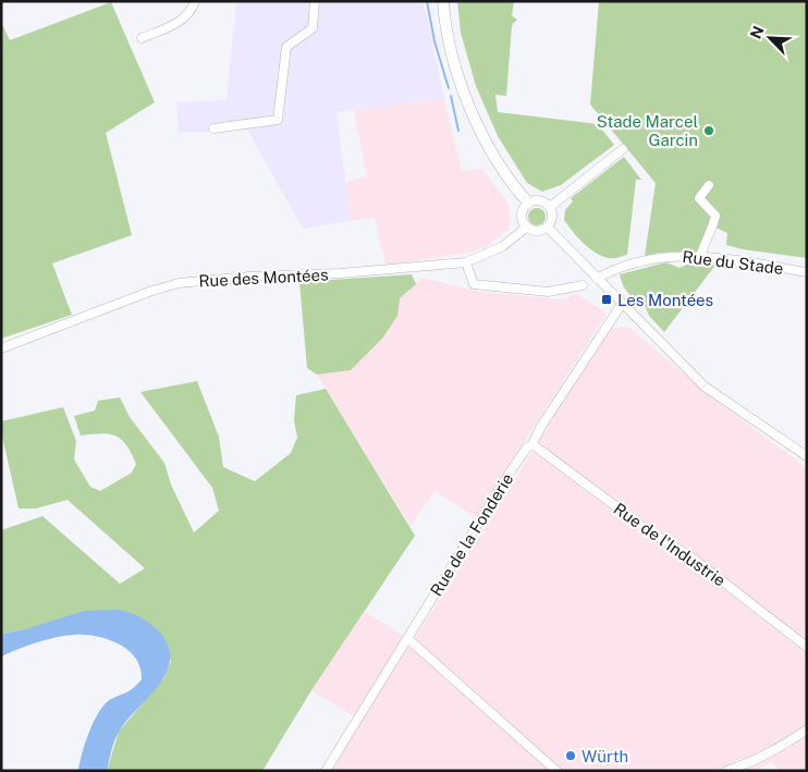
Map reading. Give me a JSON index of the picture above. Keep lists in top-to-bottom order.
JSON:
{
  "streets": {
    "street": [
      "Rue du Stade",
      "Rue des Montées",
      "Rue de la Fonderie",
      "Rue de l'Industrie"
    ]
  },
  "crossings": [
    ["Rue de la Fonderie", "Rue de l'Industrie"]
  ],
  "places": {
    "other": ["Stade Marcel Garcin", "Würth"],
    "transit": ["Les Montées"]
  },
  "north": "top left"
}
